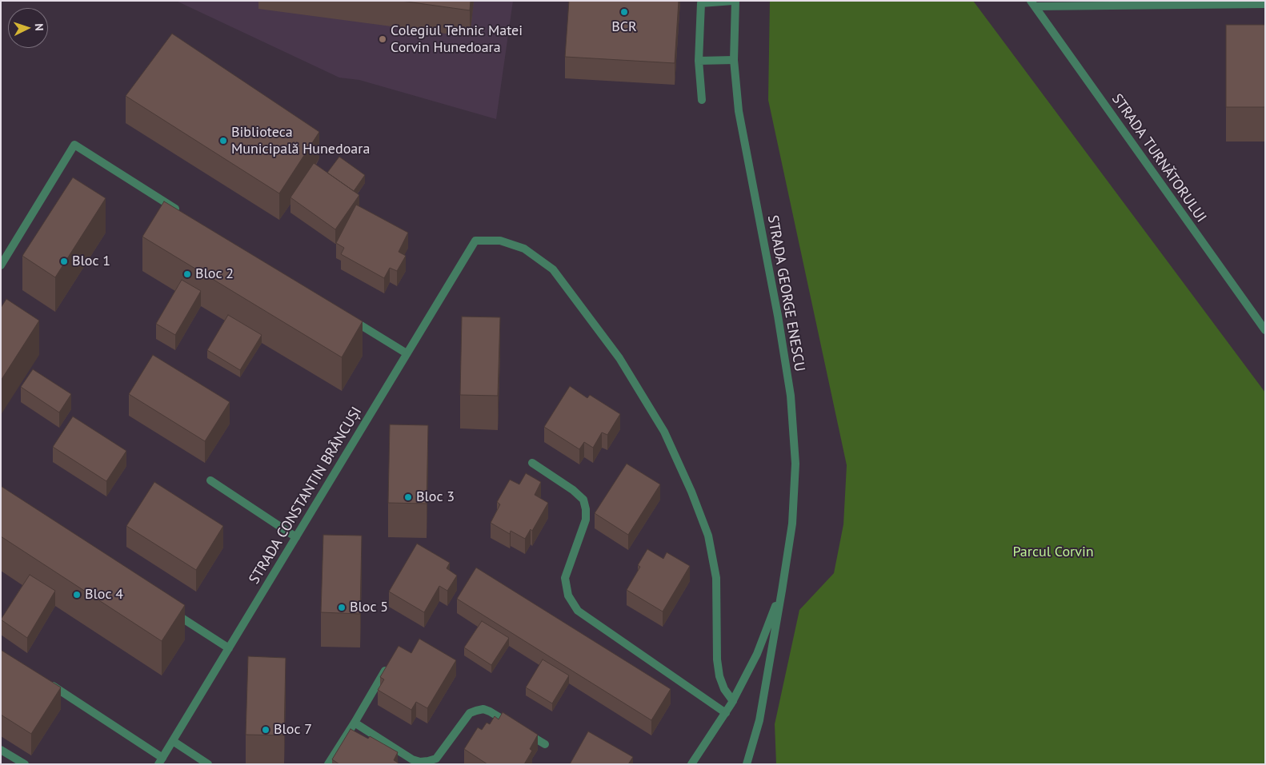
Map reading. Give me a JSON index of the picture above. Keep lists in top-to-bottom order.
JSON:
{
  "streets": {
    "street": ["STRADA TURNĂTORULUI", "STRADA GEORGE ENESCU", "STRADA CONSTANTIN BRÂNCUȘI"]
  },
  "crossings": [
    ["STRADA GEORGE ENESCU", "STRADA CONSTANTIN BRÂNCUȘI"]
  ],
  "parks": ["Parcul Corvin"],
  "places": [
    "BCR",
    "Colegiul Tehnic Matei Corvin Hunedoara",
    "Biblioteca Municipală Hunedoara",
    "Bloc 1",
    "Bloc 2",
    "Bloc 3",
    "Bloc 4",
    "Bloc 5",
    "Bloc 7"
  ],
  "north": "right"
}
